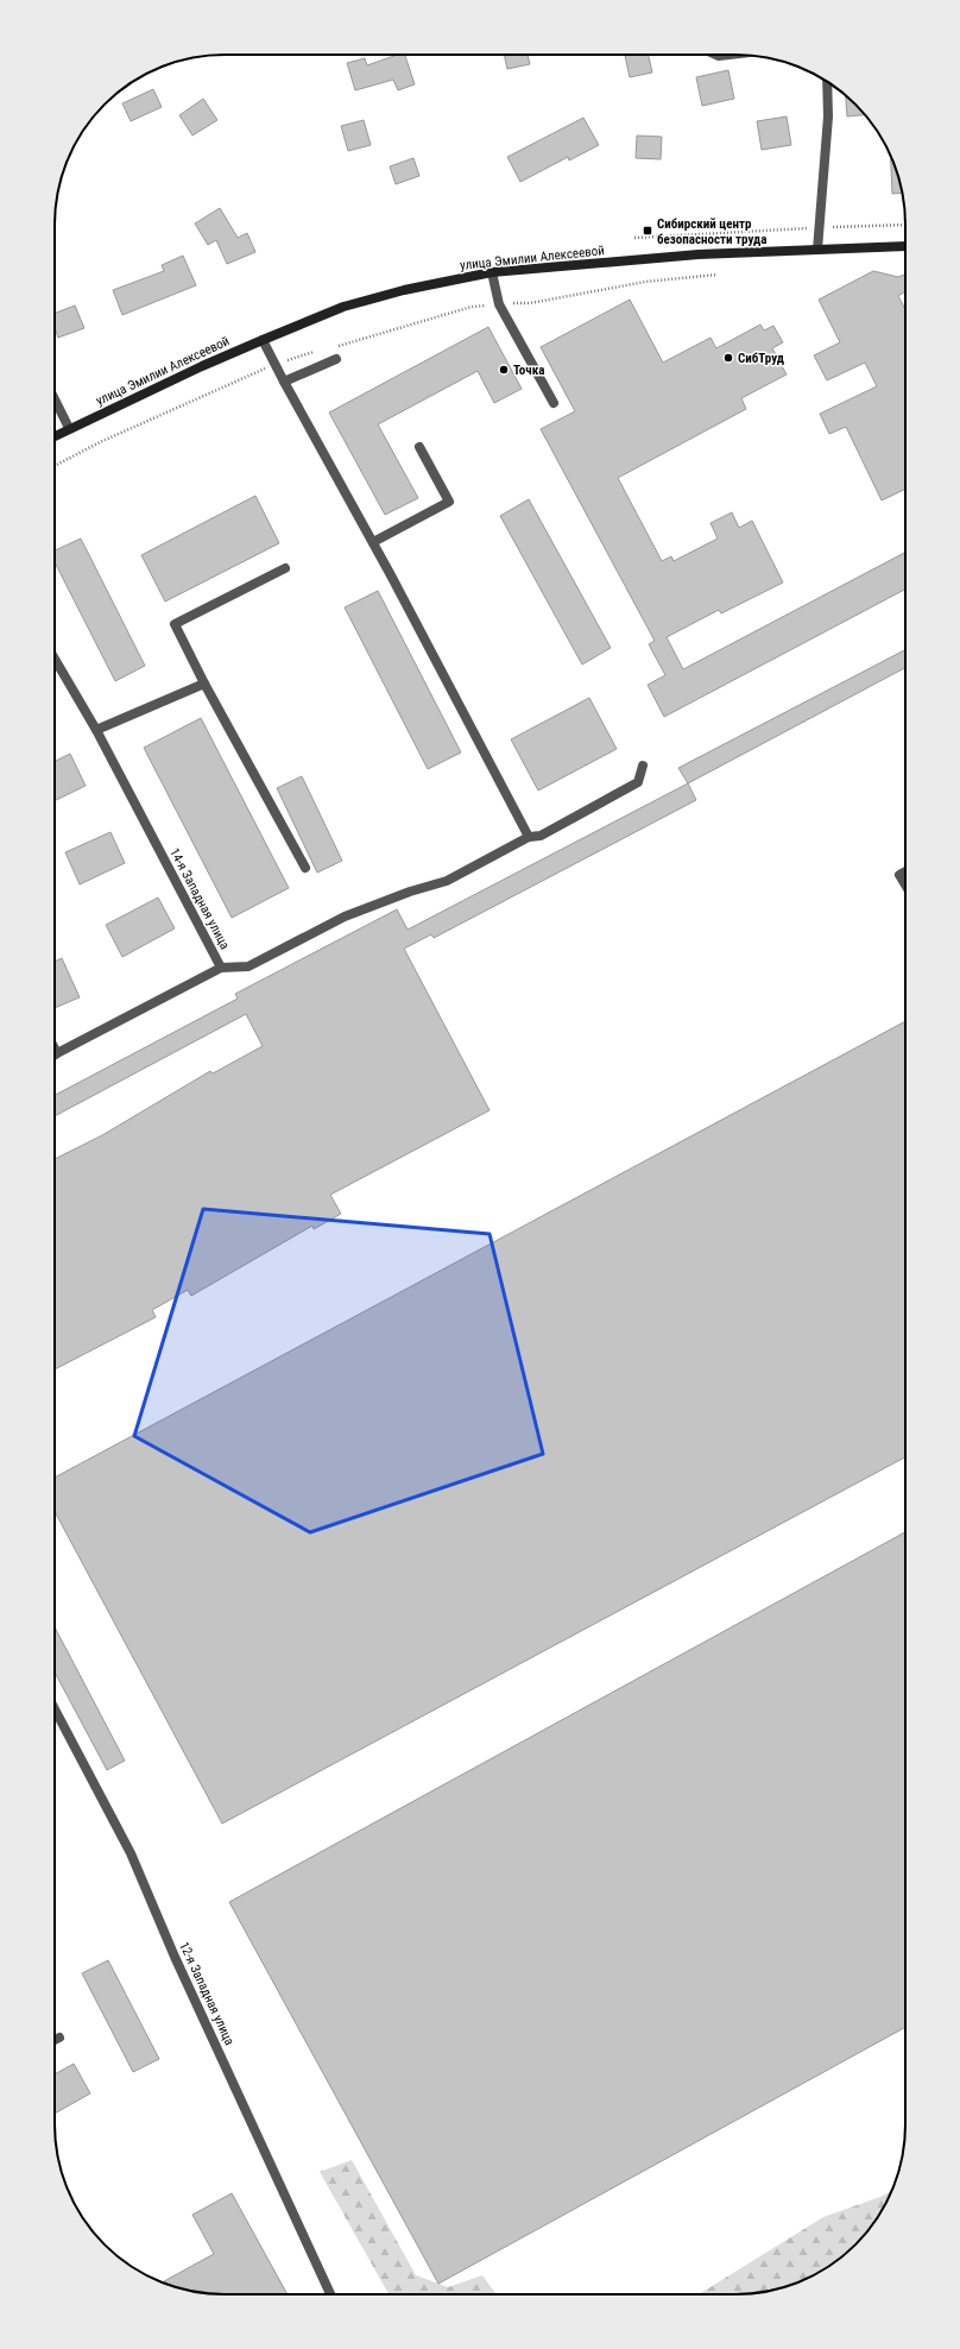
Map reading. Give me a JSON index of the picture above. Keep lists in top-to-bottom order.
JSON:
{
  "streets": {
    "street": ["улица Эмилии Алексеевой", "14-я Западная улица", "12-я Западная улица"]
  },
  "places": {
    "transit": ["Сибирский центр безопасности труда"],
    "other": ["СибТруд", "Точка"]
  }
}
